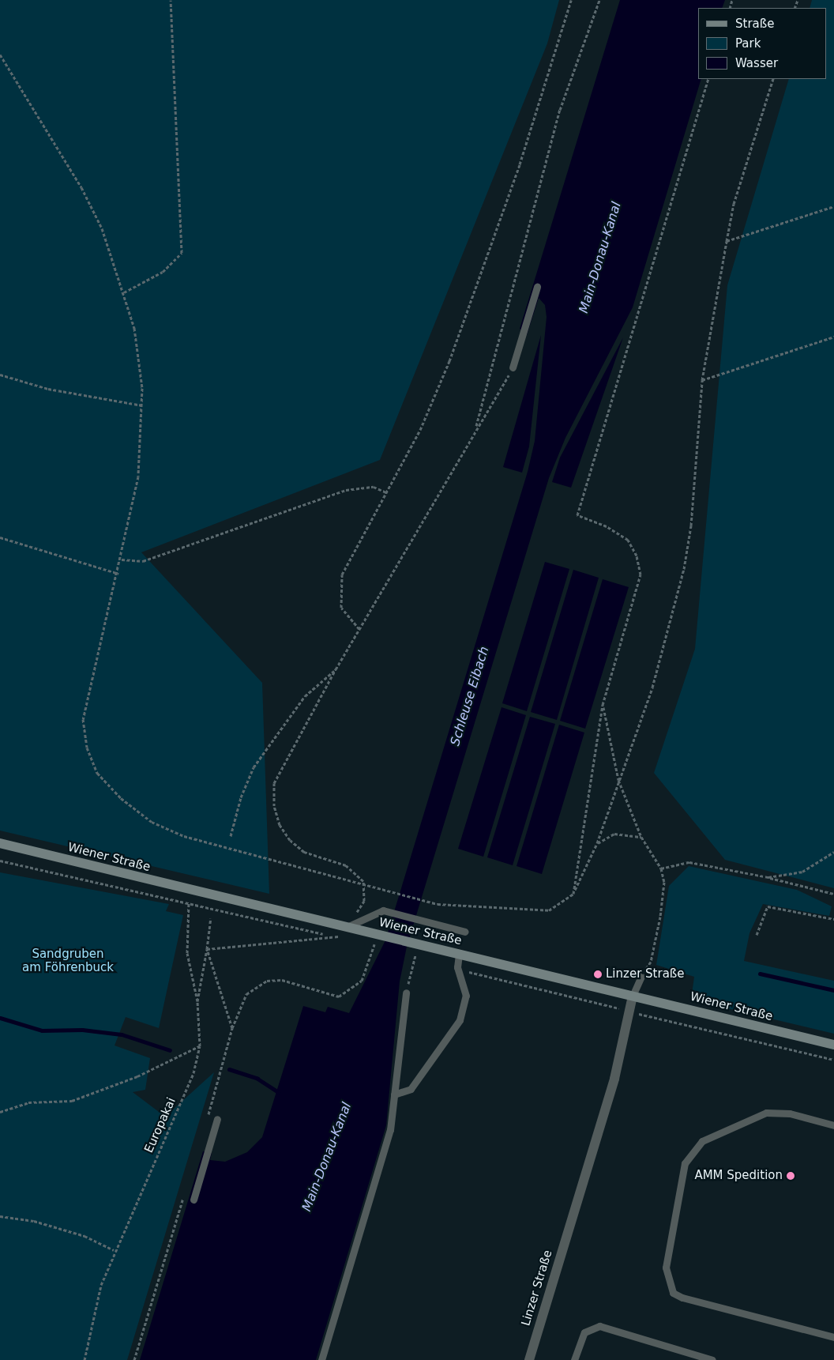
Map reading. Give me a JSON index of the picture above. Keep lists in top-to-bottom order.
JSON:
{
  "streets": {
    "main road": ["Wiener Straße"],
    "street": ["Linzer Straße"],
    "path": ["Europakai"]
  },
  "crossings": [
    ["Wiener Straße", "Europakai"],
    ["Wiener Straße", "Linzer Straße"]
  ],
  "water": ["Main-Donau-Kanal", "Schleuse Eibach"],
  "parks": ["Sandgruben am Föhrenbuck"],
  "places": ["Linzer Straße", "AMM Spedition"],
  "legend": ["Straße", "Park", "Wasser"]
}
